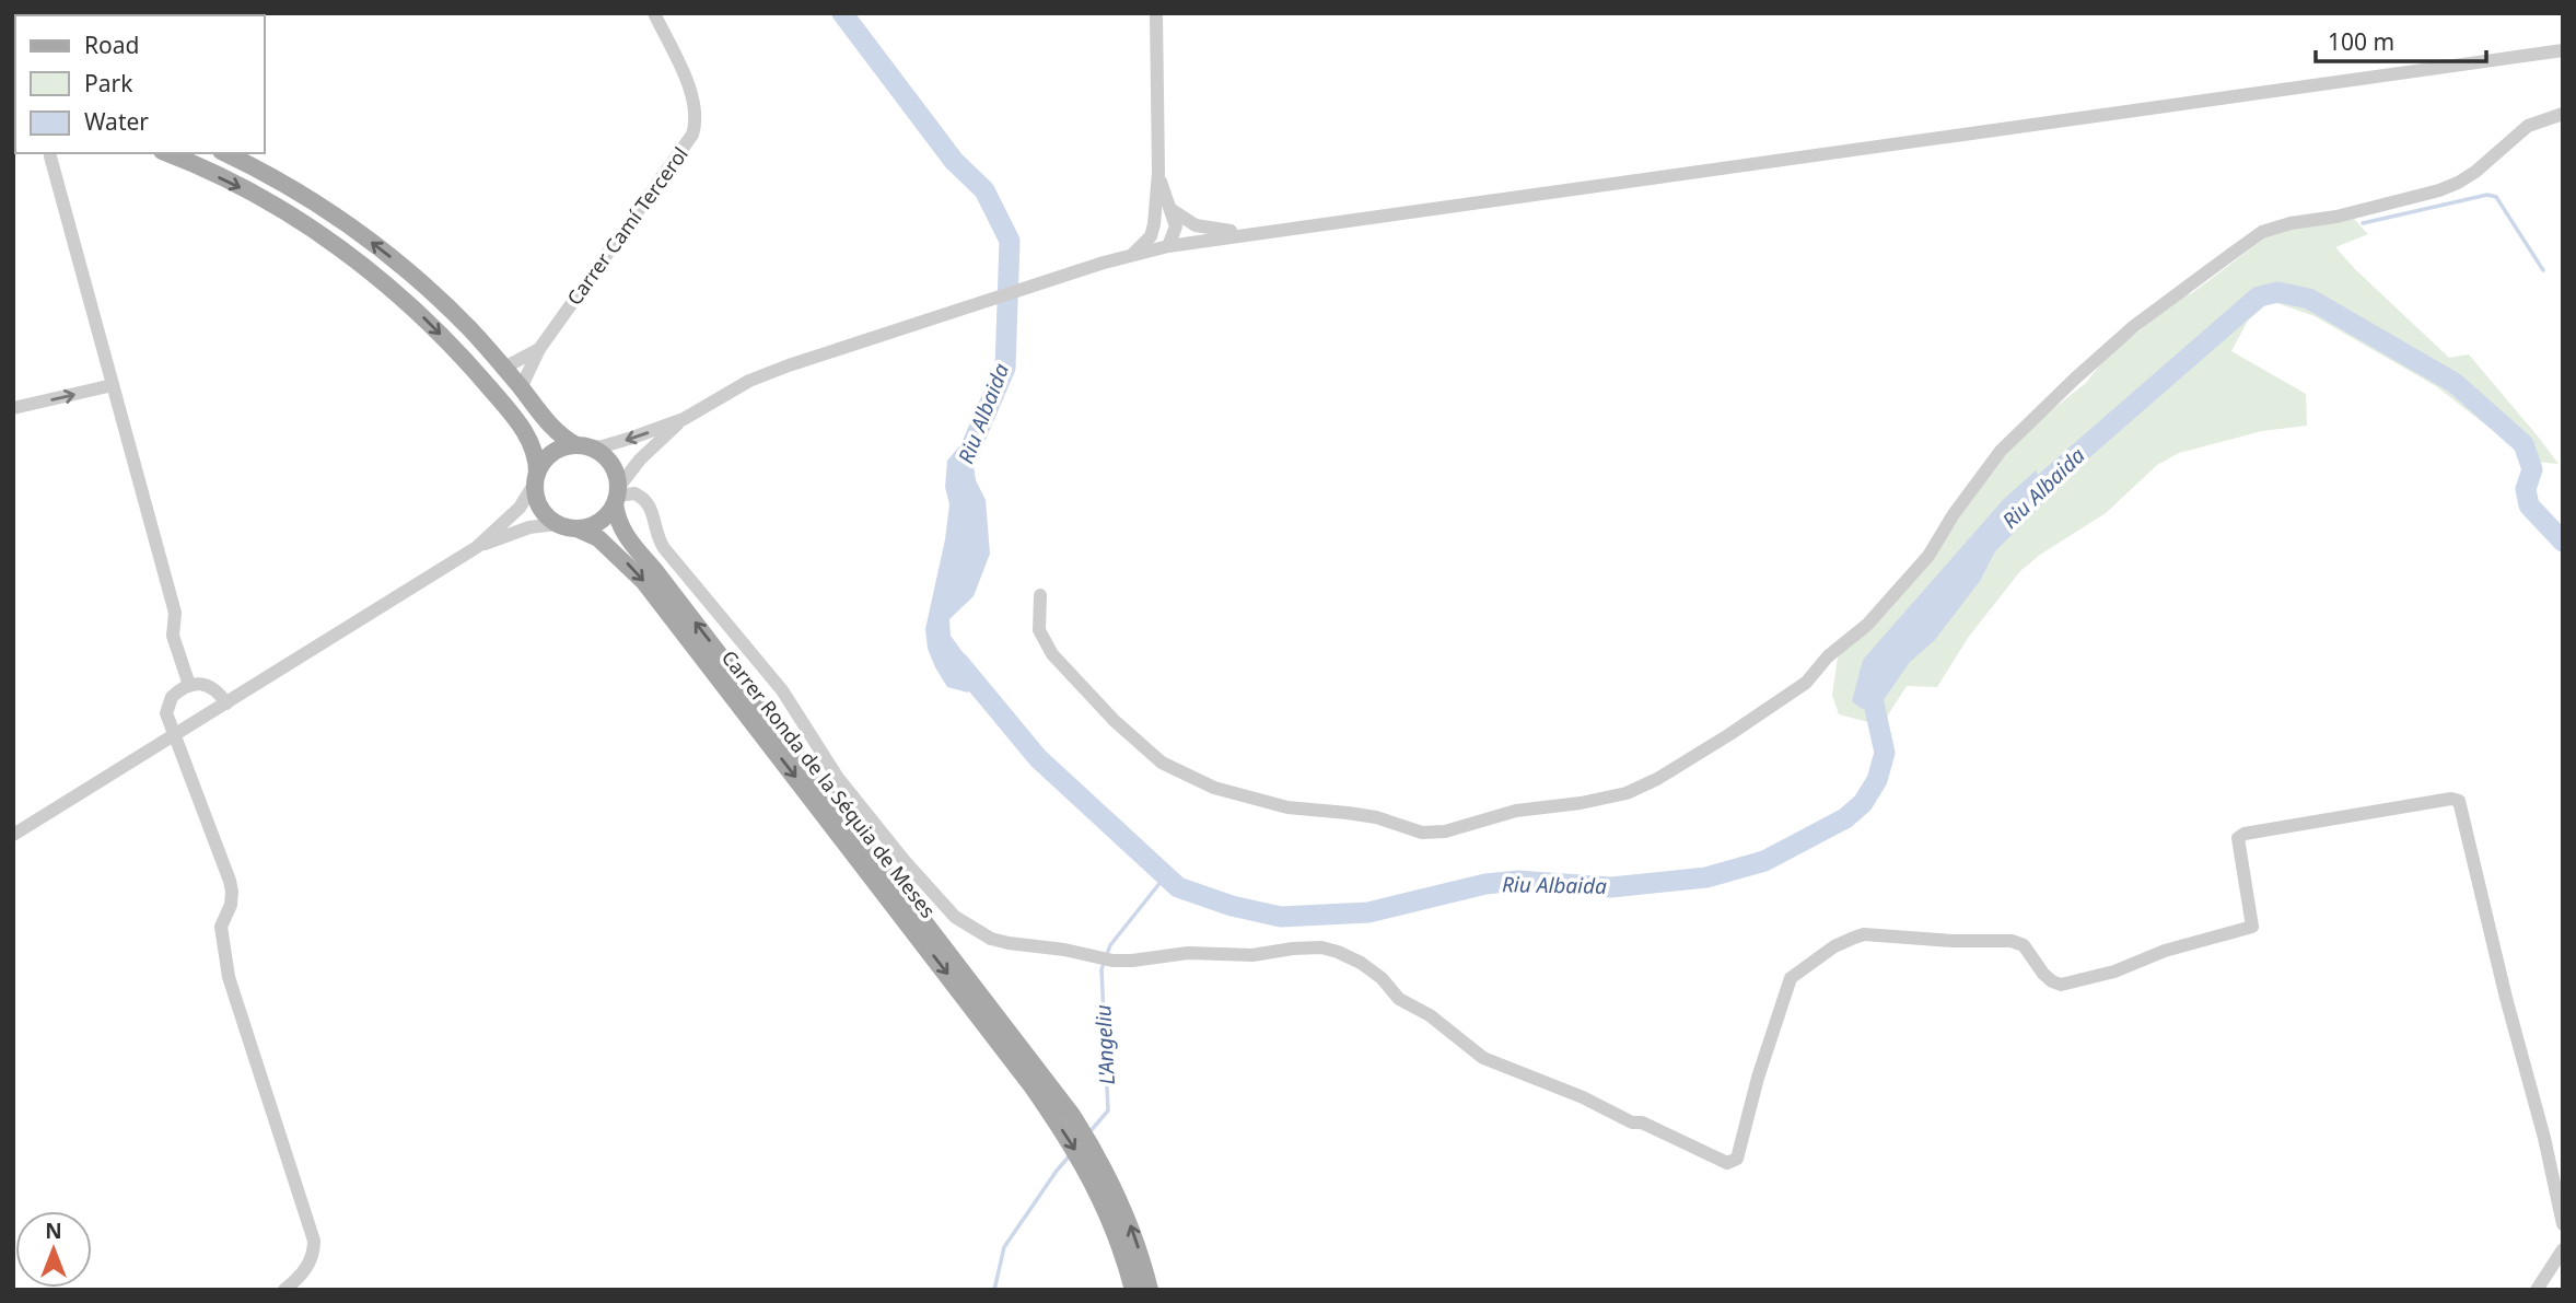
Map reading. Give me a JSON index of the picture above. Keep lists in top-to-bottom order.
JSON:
{
  "streets": {
    "main road": ["Carrer Ronda de la Séquia de Meses"],
    "street": ["Carrer Camí Tercerol"]
  },
  "water": ["Riu Albaida", "L'Angeliu"],
  "legend": ["Road", "Park", "Water"],
  "scale_bar": "100 m",
  "north": "top"
}
